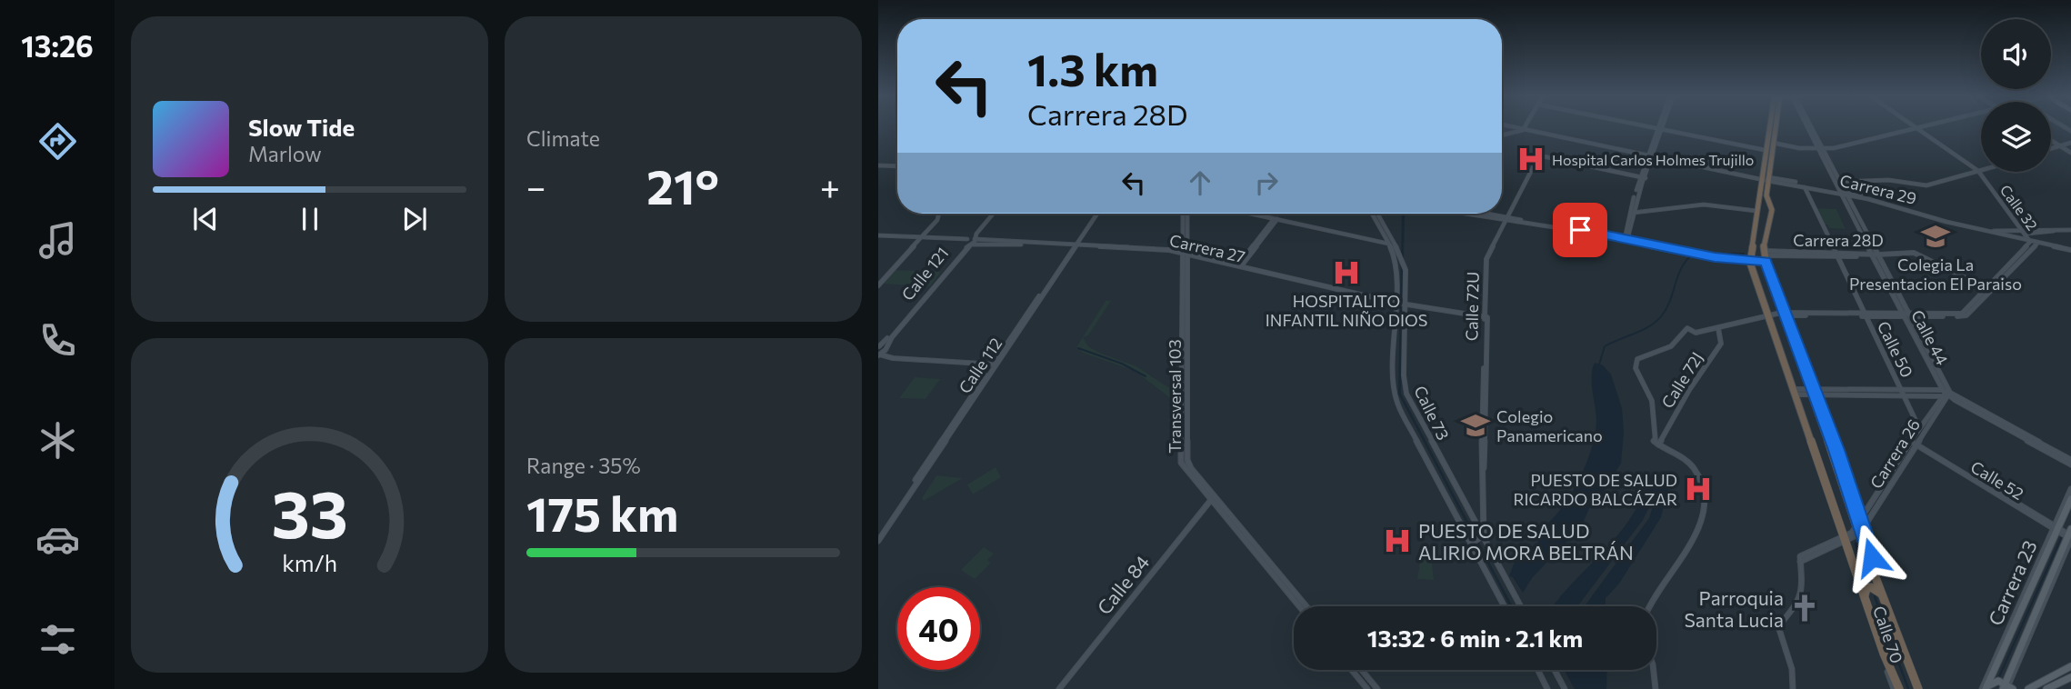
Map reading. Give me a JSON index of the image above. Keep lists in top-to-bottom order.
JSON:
{
  "streets": {
    "street": [
      "Carrera 29",
      "Calle 32",
      "Carrera 28D",
      "Carrera 27",
      "Calle 121",
      "Calle 72U",
      "Calle 44",
      "Calle 50",
      "Calle 112",
      "Calle 72J",
      "Transversal 103",
      "Calle 73",
      "Carrera 26",
      "Calle 52",
      "Calle 84",
      "Calle 70"
    ]
  },
  "crossings": [
    ["Carrera 29", "Calle 32"],
    ["Carrera 29", "Calle 44"],
    ["Carrera 29", "Calle 50"],
    ["Carrera 28D", "Calle 44"],
    ["Carrera 28D", "Calle 50"],
    ["Carrera 27", "Calle 121"],
    ["Carrera 27", "Calle 112"],
    ["Carrera 27", "Transversal 103"],
    ["Carrera 27", "Calle 73"],
    ["Calle 72U", "Calle 73"],
    ["Calle 44", "Carrera 26"],
    ["Calle 50", "Carrera 26"],
    ["Transversal 103", "Calle 84"],
    ["Carrera 26", "Calle 52"],
    ["Carrera 26", "Calle 70"]
  ],
  "places": {
    "hospital": [
      "Hospital Carlos Holmes Trujillo",
      "HOSPITALITO INFANTIL NIÑO DIOS",
      "PUESTO DE SALUD RICARDO BALCÁZAR",
      "PUESTO DE SALUD ALIRIO MORA BELTRÁN"
    ],
    "school or university": ["Colegia La Presentacion El Paraiso", "Colegio Panamericano"],
    "church": ["Parroquia Santa Lucia"]
  },
  "page": {
    "tabs": "13:26",
    "tile": [
      "Climate",
      ["Range · 35%", "175 km"]
    ],
    "turn": ["1.3 km", "Carrera 28D"],
    "song": ["Slow Tide", "Marlow"],
    "heat": ["−", "21°", "+"],
    "limit": "40",
    "trip": "13:32 · 6 min · 2.1 km",
    "gauge": ["33", "km/h"]
  }
}
